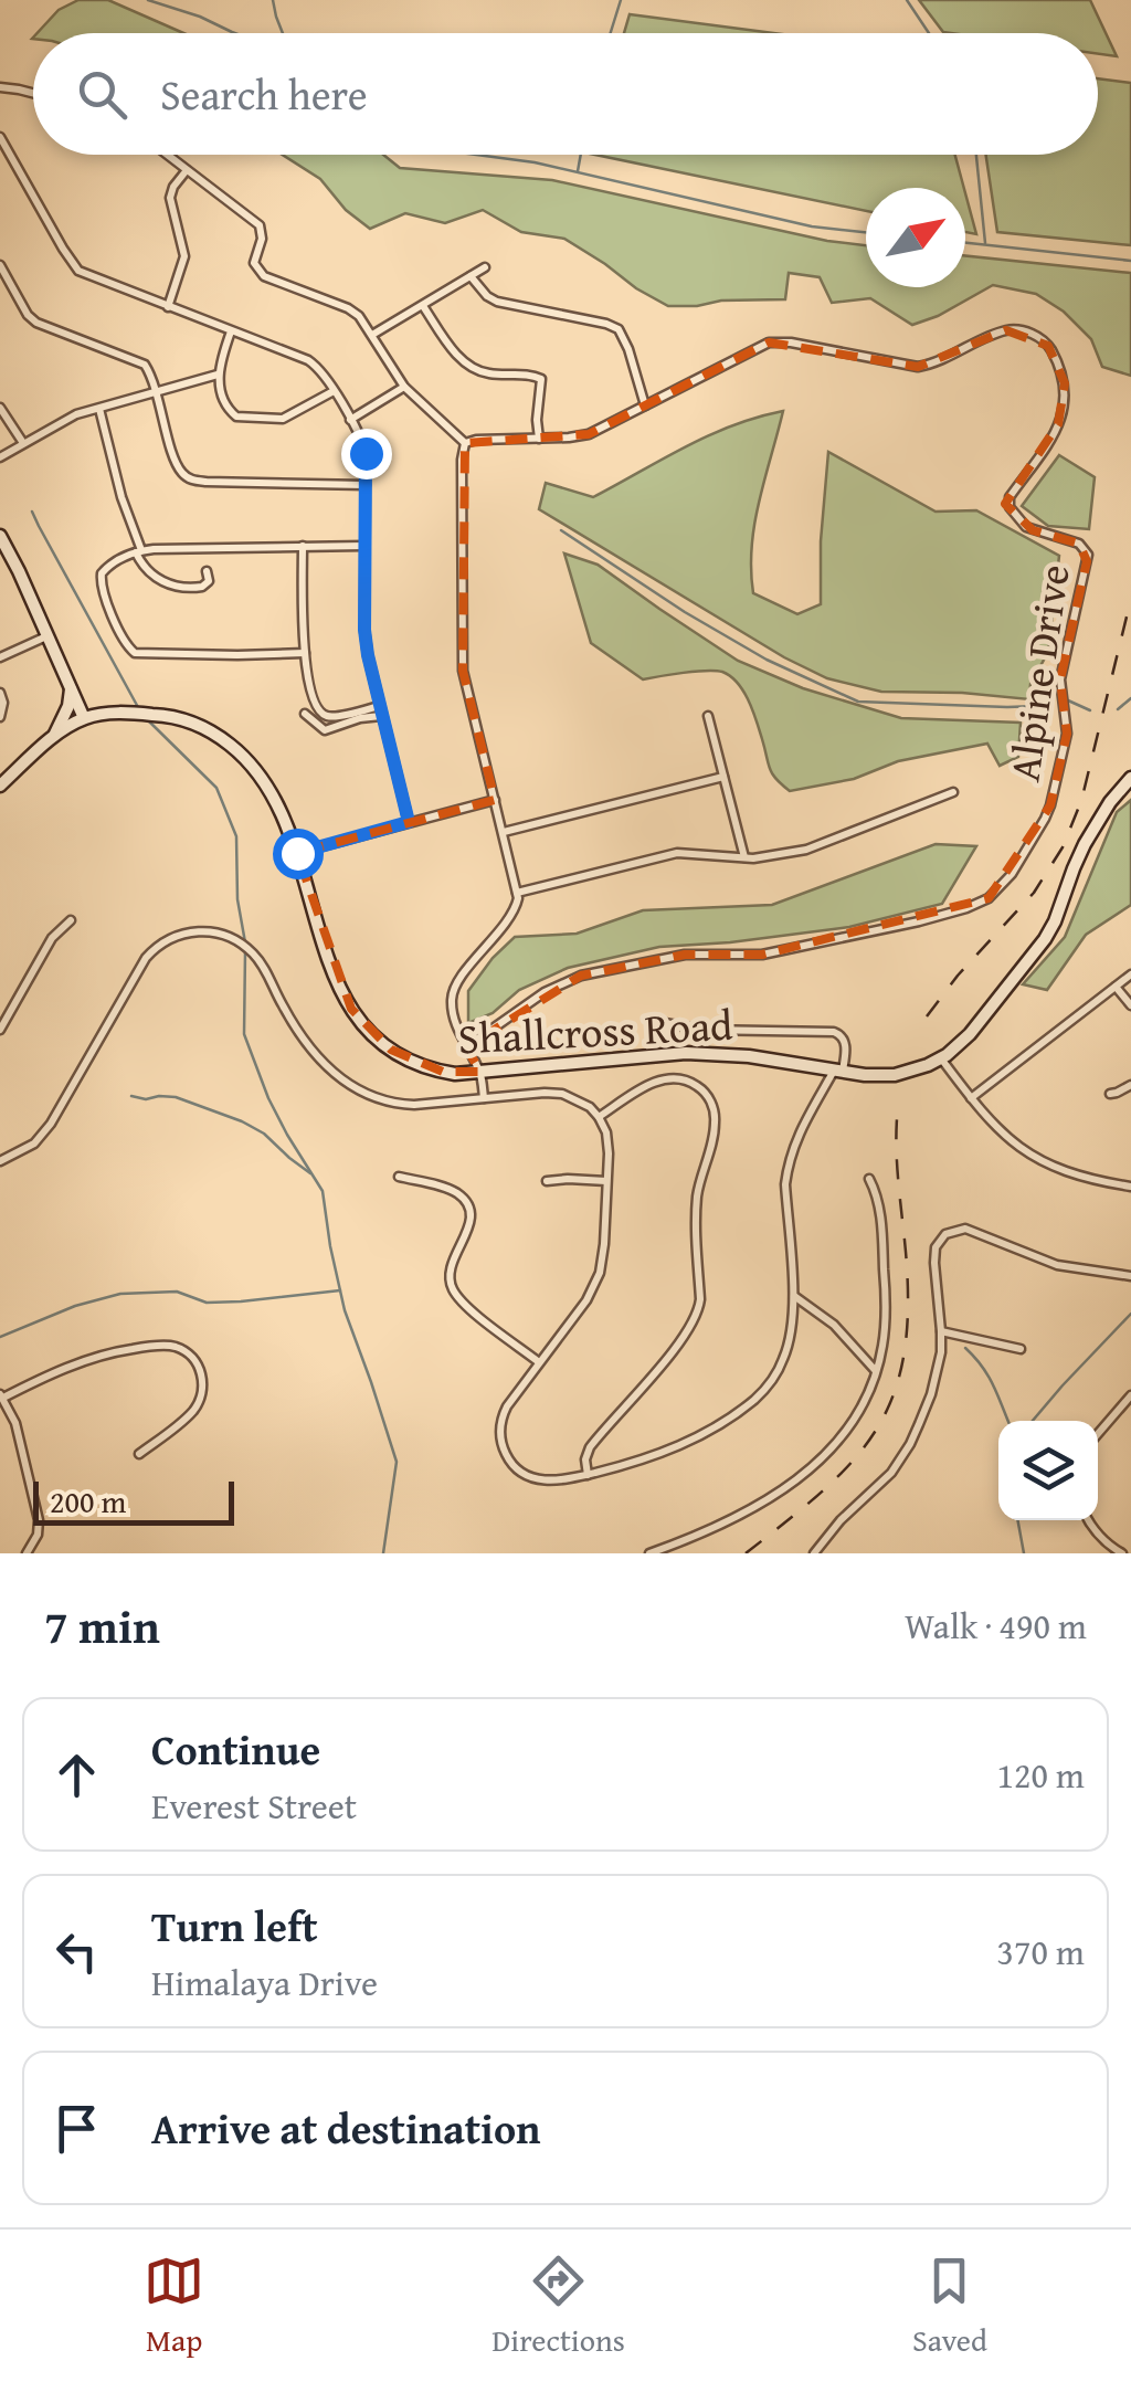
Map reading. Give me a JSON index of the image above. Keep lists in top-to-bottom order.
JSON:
{
  "streets": {
    "street": ["Alpine Drive", "Shallcross Road"]
  },
  "scale_bar": "200 m",
  "north": "top right",
  "page": {
    "search": "Search here",
    "scale": "200 m",
    "heading": ["7 min", "Walk · 490 m"],
    "list": [
      ["Continue", "Everest Street", "120 m"],
      ["Turn left", "Himalaya Drive", "370 m"],
      "Arrive at destination"
    ],
    "nav": ["Map", "Directions", "Saved"]
  }
}
